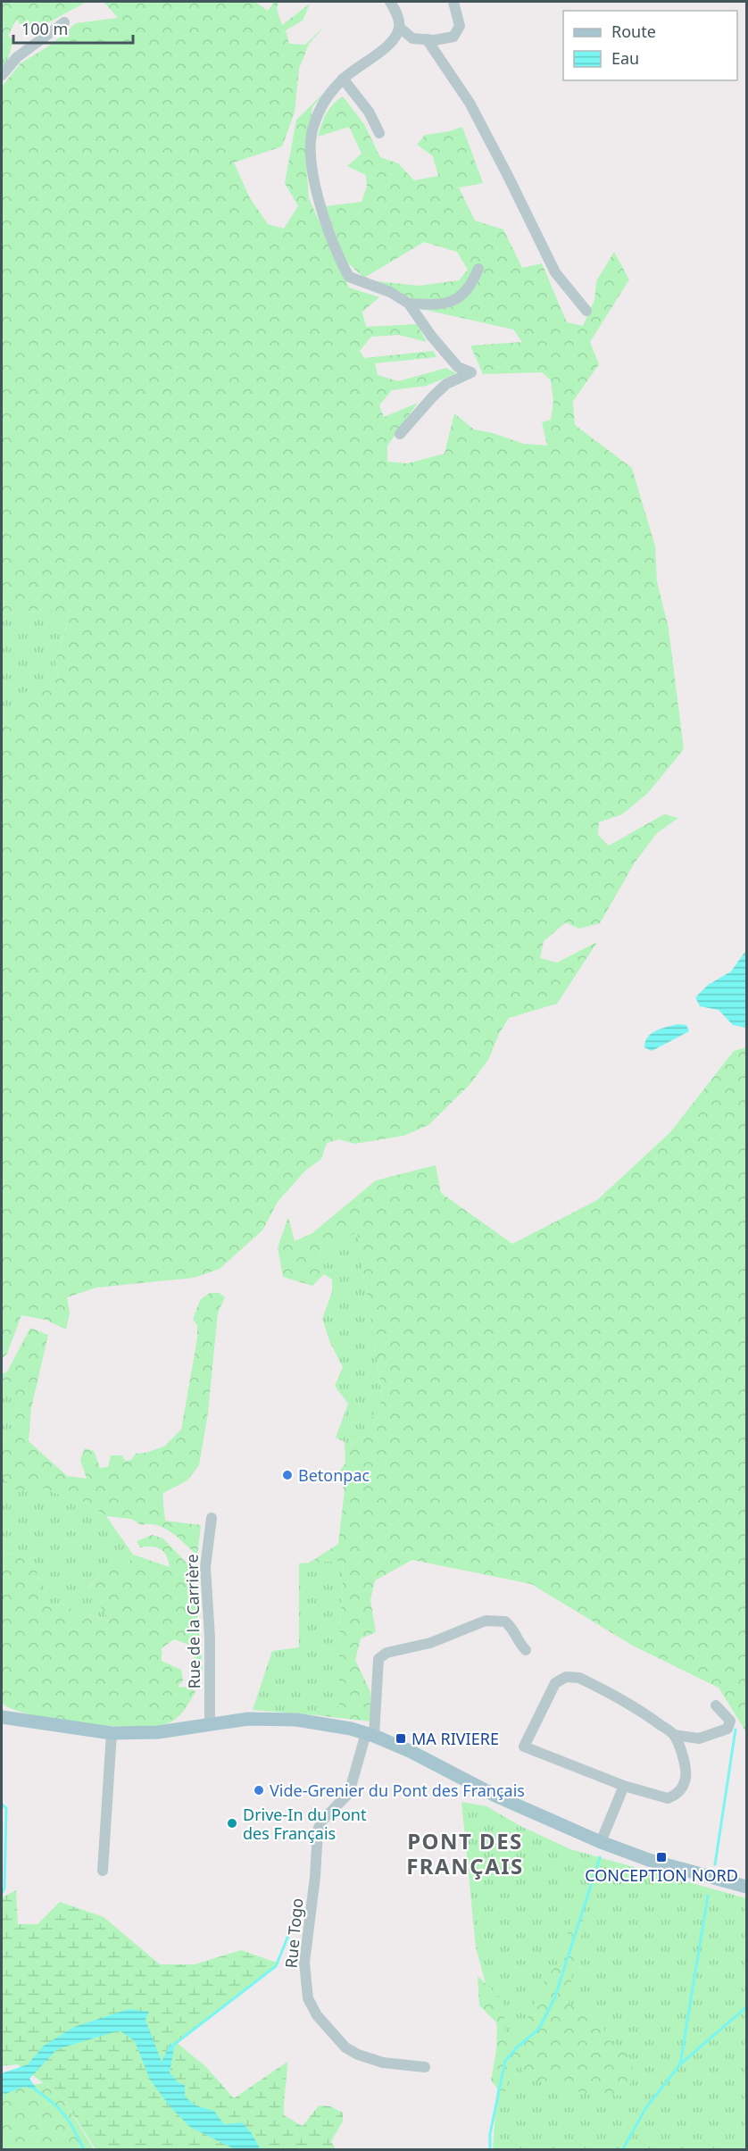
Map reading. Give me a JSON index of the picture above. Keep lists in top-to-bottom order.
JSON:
{
  "streets": {
    "street": ["Rue de la Carrière", "Rue Togo"]
  },
  "districts": ["PONT DES FRANÇAIS"],
  "places": {
    "other": ["Betonpac", "Vide-Grenier du Pont des Français", "Drive-In du Pont des Français"],
    "transit": ["MA RIVIERE", "CONCEPTION NORD"]
  },
  "legend": ["Route", "Eau"],
  "scale_bar": "100 m"
}
